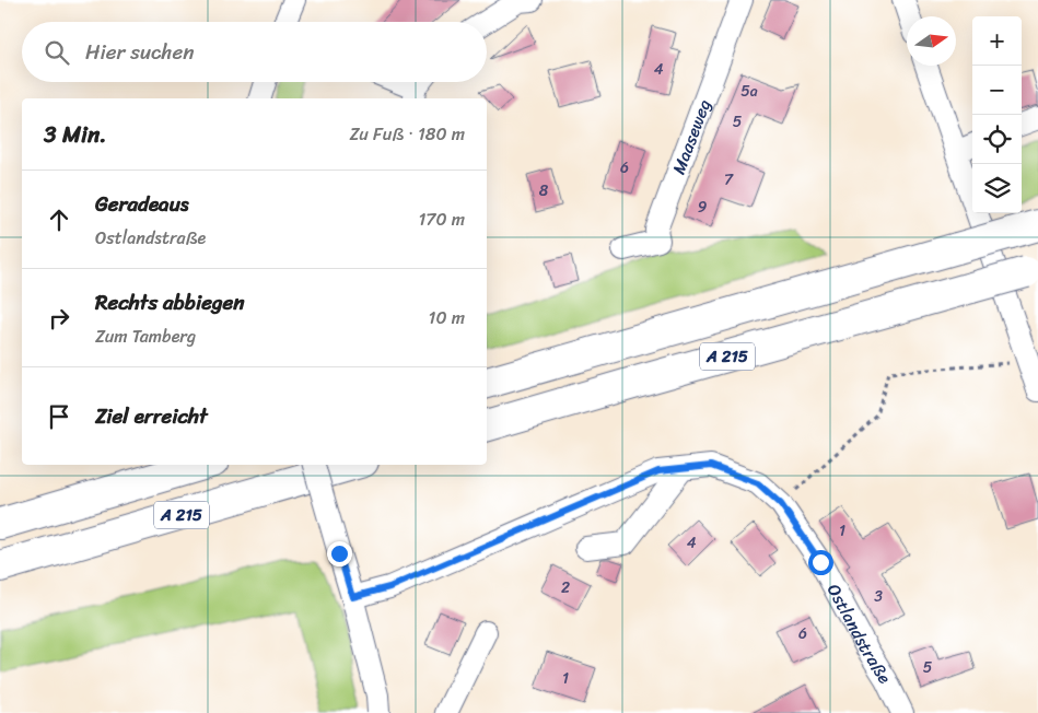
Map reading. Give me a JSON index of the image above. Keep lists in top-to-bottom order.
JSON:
{
  "streets": {
    "highway": ["A 215"],
    "street": ["Maaseweg", "Ostlandstraße"]
  },
  "house_numbers": [
    "4",
    "5a",
    "5",
    "6",
    "7",
    "8",
    "9",
    "1",
    "4",
    "2",
    "3",
    "6",
    "5",
    "1"
  ],
  "north": "right",
  "page": {
    "map_buttons": ["+", "−"],
    "search": "Hier suchen",
    "heading": ["3 Min.", "Zu Fuß · 180 m"],
    "list": [
      ["Geradeaus", "Ostlandstraße", "170 m"],
      ["Rechts abbiegen", "Zum Tamberg", "10 m"],
      "Ziel erreicht"
    ]
  }
}
